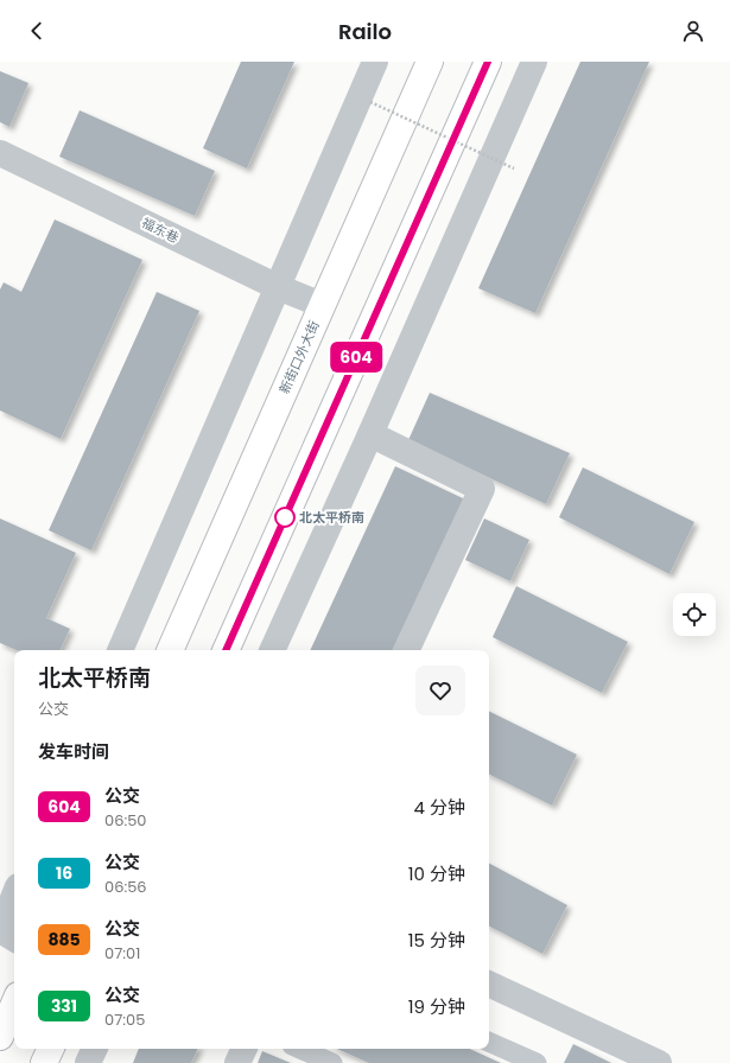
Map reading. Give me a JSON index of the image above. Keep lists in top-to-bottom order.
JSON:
{
  "streets": {
    "main road": ["新街口外大街"],
    "street": ["福东巷"]
  },
  "crossings": [
    ["福东巷", "新街口外大街"]
  ],
  "places": ["北太平桥南"],
  "lines": ["bus line 604"],
  "page": {
    "header": "Railo",
    "on_map": "604",
    "heading": [
      ["北太平桥南", "公交"],
      "发车时间"
    ],
    "list": [
      {
        "mark": "604",
        "name": "公交",
        "note": "06:50",
        "value": "4 分钟"
      },
      {
        "mark": "16",
        "name": "公交",
        "note": "06:56",
        "value": "10 分钟"
      },
      {
        "mark": "885",
        "name": "公交",
        "note": "07:01",
        "value": "15 分钟"
      },
      {
        "mark": "331",
        "name": "公交",
        "note": "07:05",
        "value": "19 分钟"
      }
    ]
  }
}
